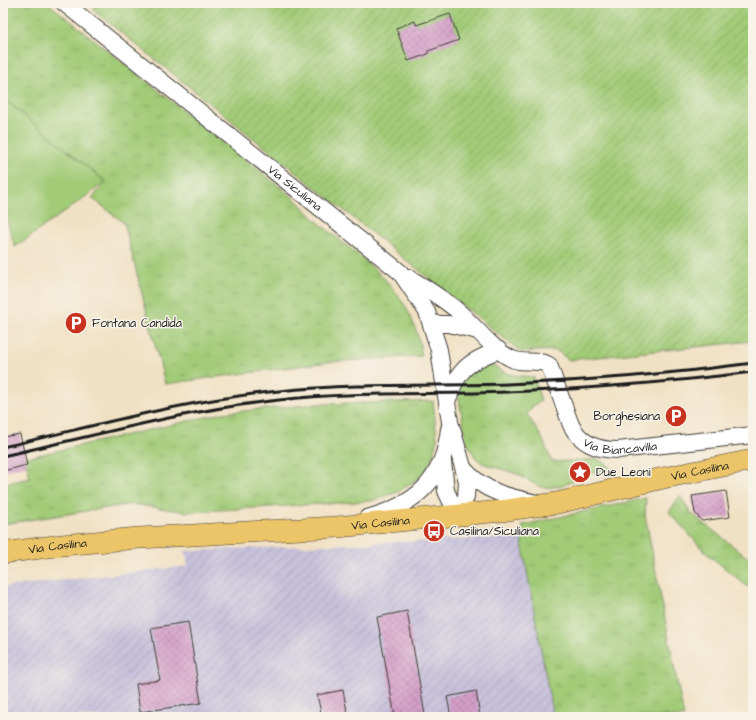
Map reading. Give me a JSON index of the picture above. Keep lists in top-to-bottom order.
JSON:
{
  "streets": {
    "main road": ["Via Casilina"],
    "street": ["Via Siculiana", "Via Biancavilla"]
  },
  "places": {
    "parking": ["Fontana Candida", "Borghesiana"],
    "place": ["Due Leoni"],
    "bus stop": ["Casilina/Siculiana"]
  }
}
